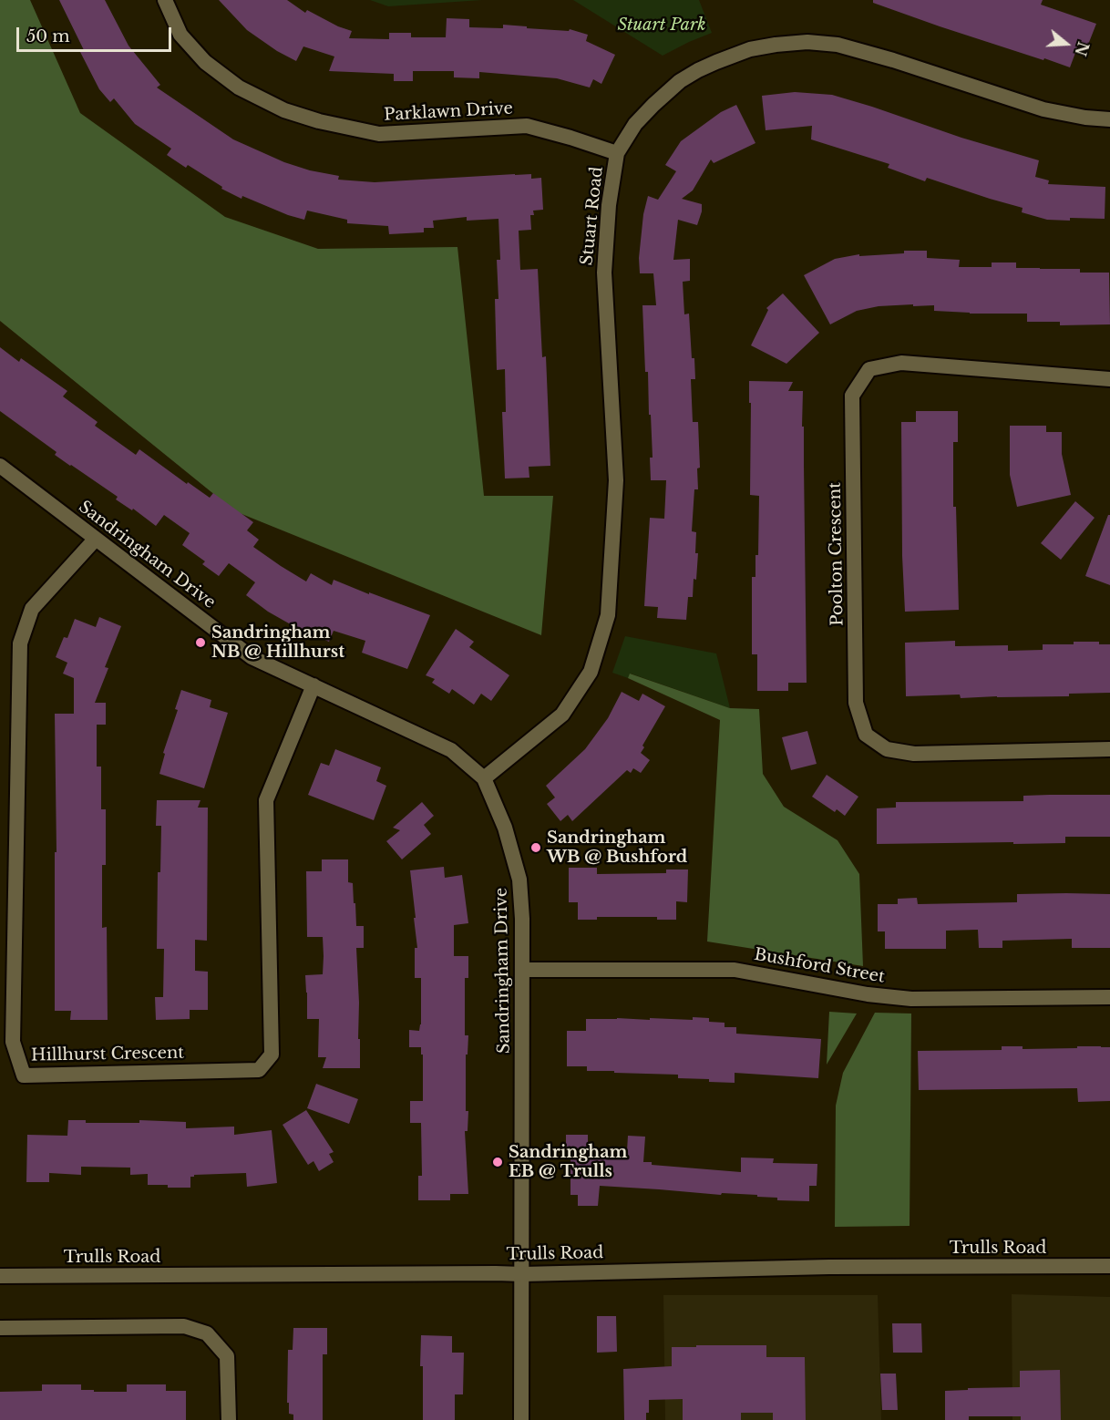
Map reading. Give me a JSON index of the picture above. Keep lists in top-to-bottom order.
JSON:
{
  "streets": {
    "street": [
      "Parklawn Drive",
      "Stuart Road",
      "Poolton Crescent",
      "Sandringham Drive",
      "Bushford Street",
      "Hillhurst Crescent",
      "Trulls Road"
    ]
  },
  "crossings": [
    ["Parklawn Drive", "Stuart Road"],
    ["Stuart Road", "Sandringham Drive"],
    ["Sandringham Drive", "Bushford Street"],
    ["Sandringham Drive", "Hillhurst Crescent"],
    ["Sandringham Drive", "Trulls Road"]
  ],
  "parks": ["Stuart Park"],
  "places": ["Sandringham NB @ Hillhurst", "Sandringham WB @ Bushford", "Sandringham EB @ Trulls"],
  "scale_bar": "50 m",
  "north": "right"
}
